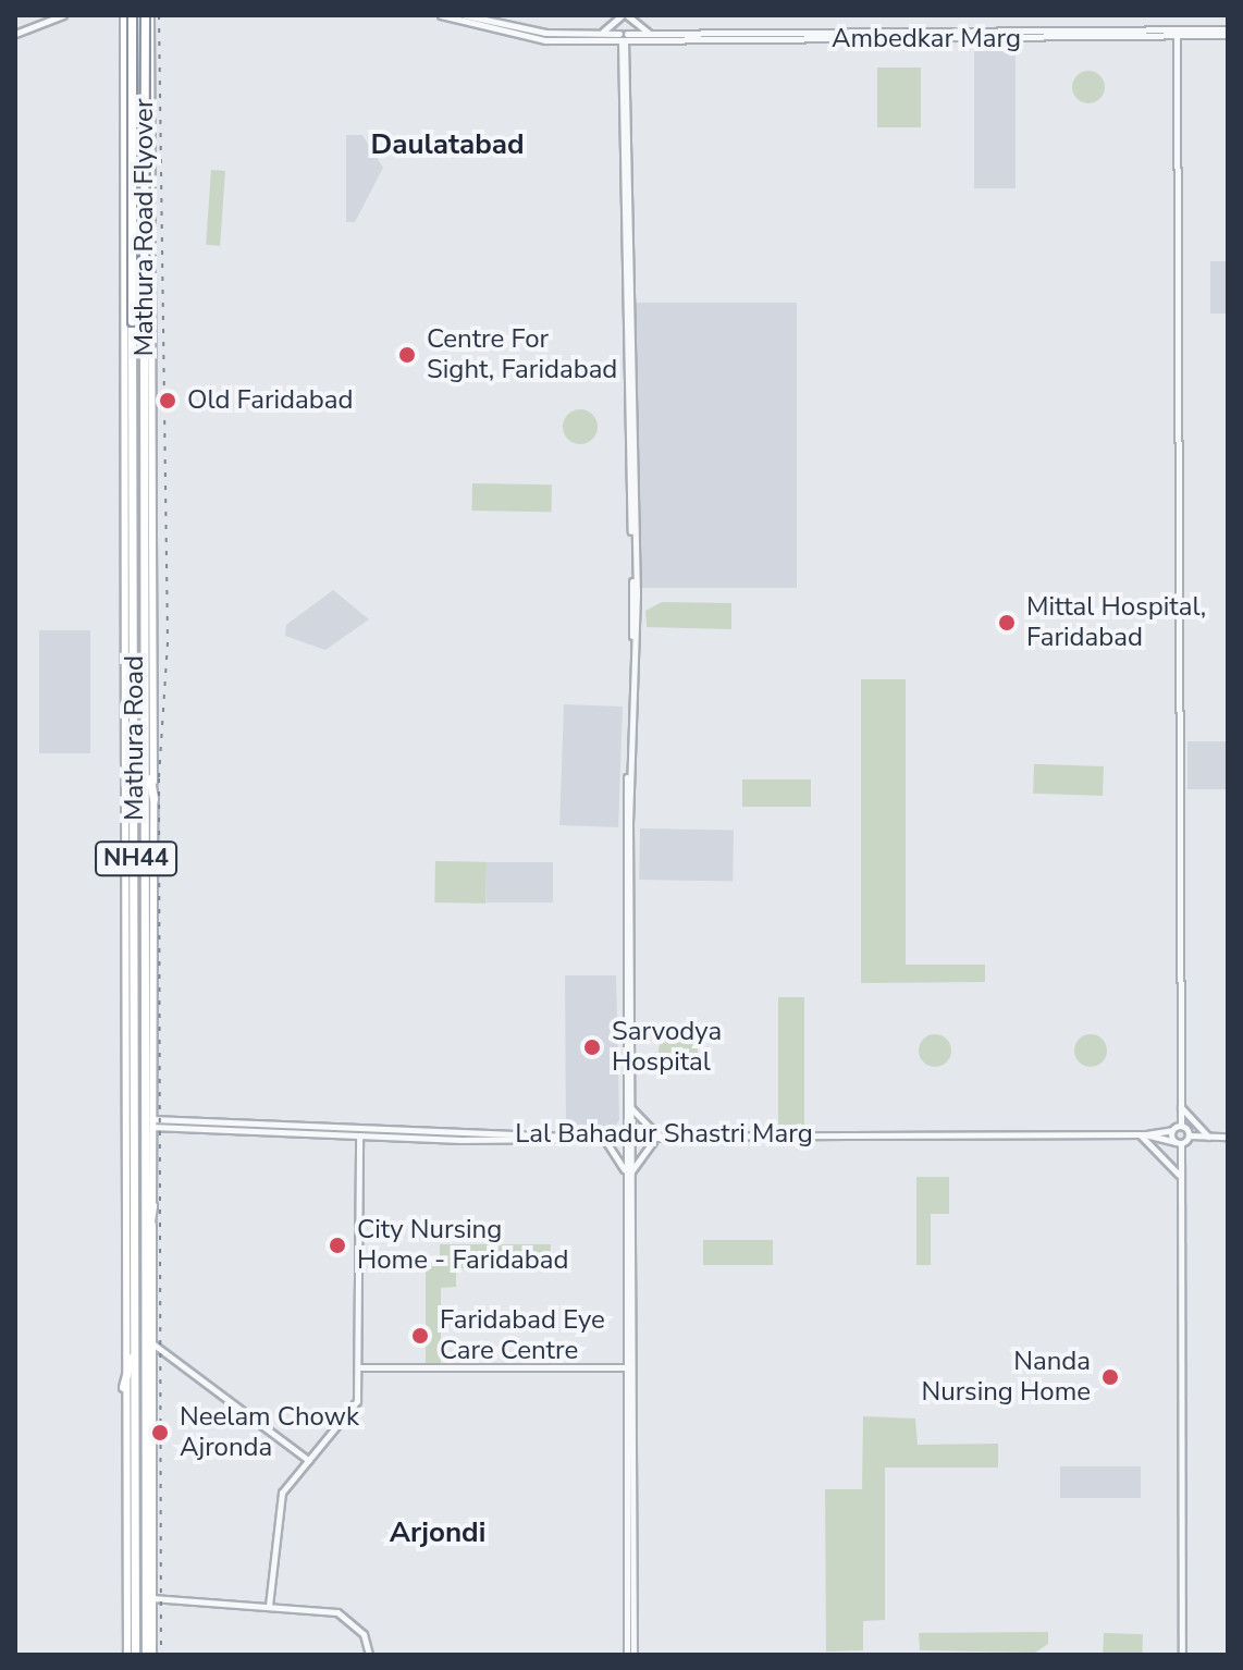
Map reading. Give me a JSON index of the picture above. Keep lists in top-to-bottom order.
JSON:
{
  "streets": {
    "highway": ["Mathura Road Flyover", "Mathura Road", "NH44"],
    "street": ["Ambedkar Marg", "Lal Bahadur Shastri Marg"]
  },
  "crossings": [
    ["Mathura Road Flyover", "Mathura Road"],
    ["Mathura Road", "NH44"]
  ],
  "districts": ["Daulatabad", "Arjondi"],
  "places": [
    "Centre For Sight, Faridabad",
    "Old Faridabad",
    "Mittal Hospital, Faridabad",
    "Sarvodya Hospital",
    "City Nursing Home - Faridabad",
    "Faridabad Eye Care Centre",
    "Nanda Nursing Home",
    "Neelam Chowk Ajronda"
  ]
}
